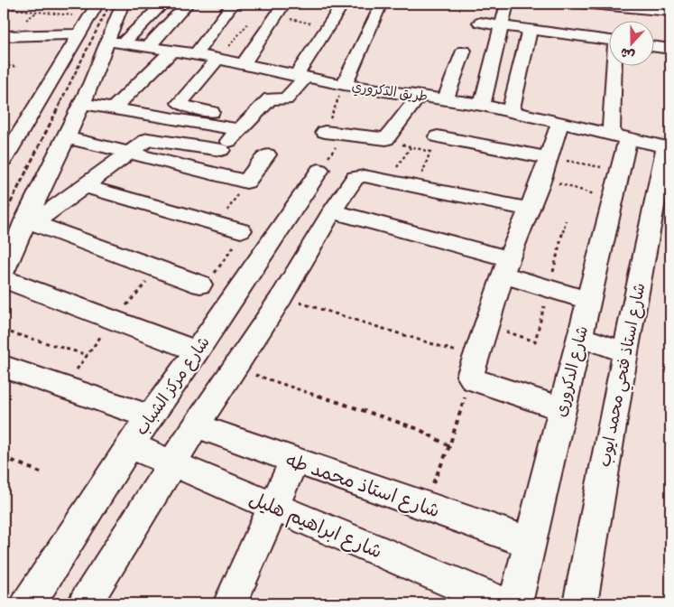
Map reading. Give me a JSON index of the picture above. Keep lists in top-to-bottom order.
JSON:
{
  "streets": {
    "street": [
      "طريق الدكروري",
      "شارع الدكرورى",
      "شارع استاذ فتحي محمد ايوب",
      "شارع مركز الشباب",
      "شارع استاذ محمد طه",
      "شارع ابراهيم هليل"
    ]
  },
  "crossings": [
    ["طريق الدكروري", "شارع الدكرورى"],
    ["طريق الدكروري", "شارع استاذ فتحي محمد ايوب"],
    ["شارع الدكرورى", "شارع استاذ محمد طه"],
    ["شارع مركز الشباب", "شارع ابراهيم هليل"]
  ],
  "north": "bottom"
}
